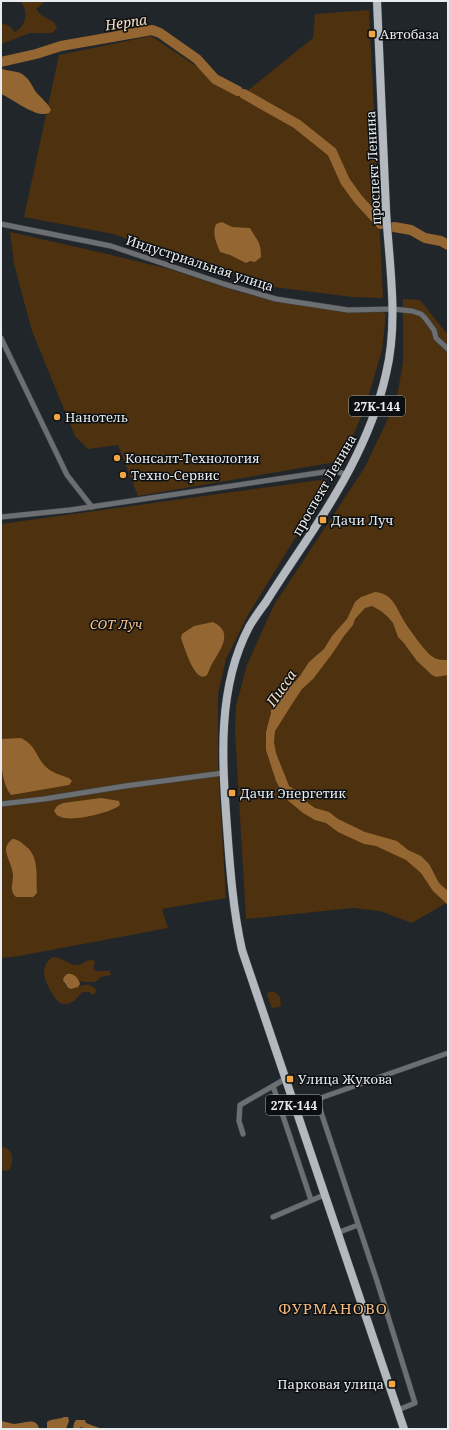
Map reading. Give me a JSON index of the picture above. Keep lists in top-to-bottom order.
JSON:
{
  "streets": {
    "main road": ["проспект Ленина", "27К-144"],
    "street": ["Индустриальная улица"]
  },
  "crossings": [
    ["проспект Ленина", "Индустриальная улица"],
    ["проспект Ленина", "27К-144"]
  ],
  "districts": ["ФУРМАНОВО"],
  "water": ["Нерпа", "Писса"],
  "parks": ["СОТ Луч"],
  "places": {
    "transit": [
      "Автобаза",
      "Дачи Луч",
      "Дачи Энергетик",
      "Улица Жукова",
      "Парковая улица"
    ],
    "other": ["Нанотель", "Консалт-Технология", "Техно-Сервис"]
  }
}
